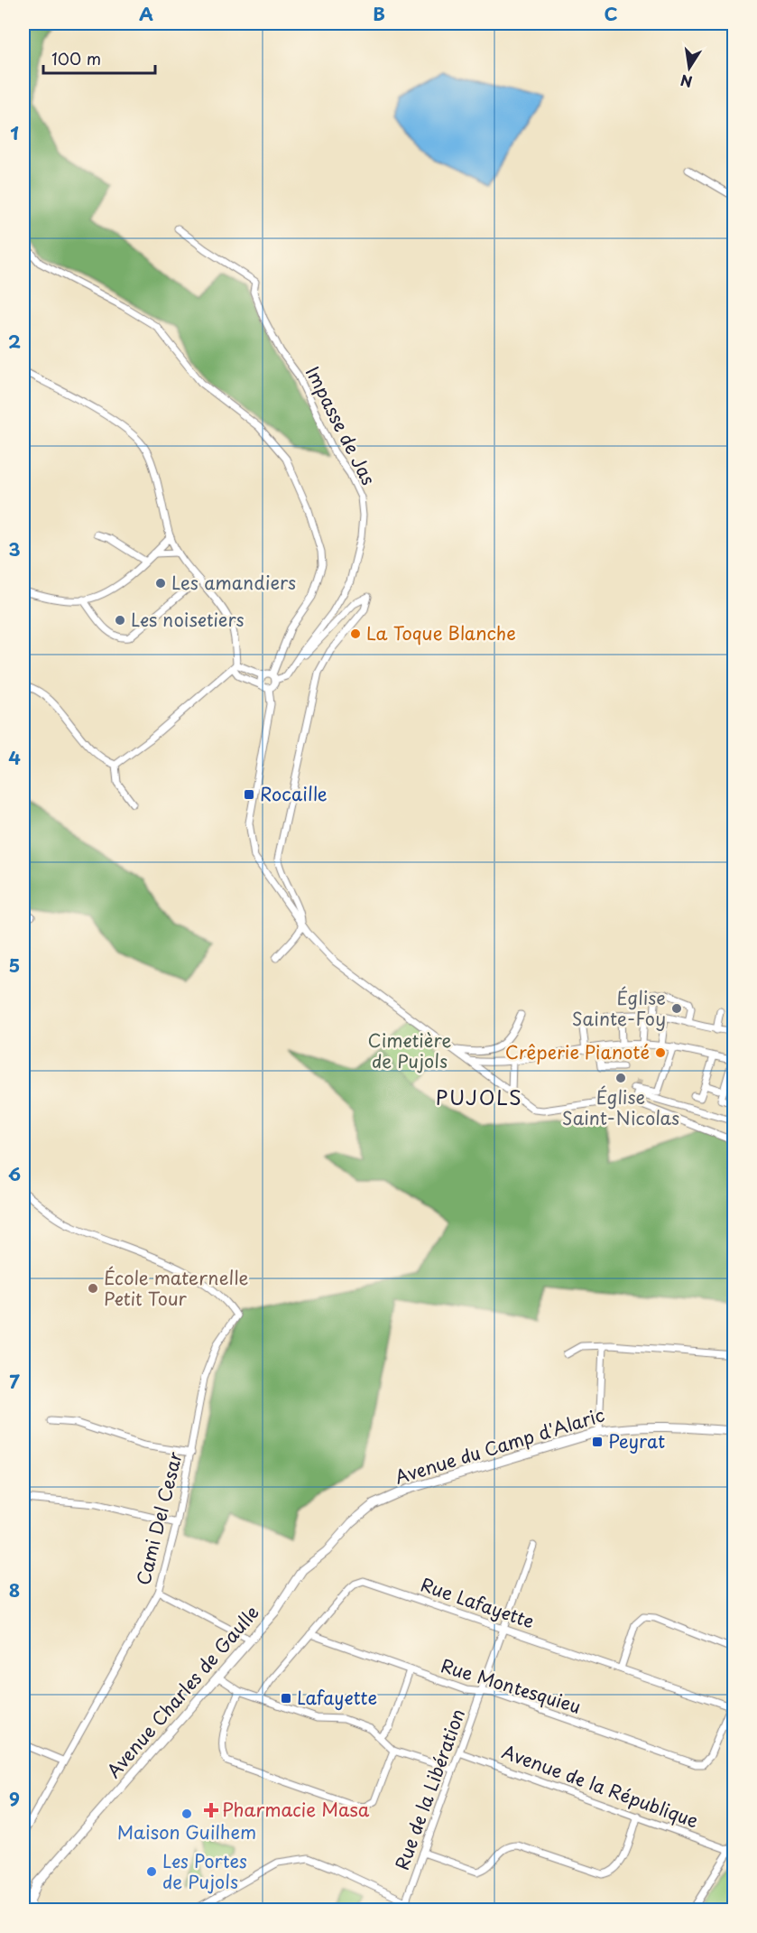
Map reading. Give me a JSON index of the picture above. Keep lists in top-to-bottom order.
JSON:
{
  "streets": {
    "main road": ["Avenue du Camp d'Alaric", "Avenue Charles de Gaulle"],
    "street": [
      "Impasse de Jas",
      "Cami Del Cesar",
      "Rue Lafayette",
      "Rue Montesquieu",
      "Avenue de la République",
      "Rue de la Libération"
    ]
  },
  "crossings": [
    ["Avenue du Camp d'Alaric", "Avenue Charles de Gaulle"],
    ["Rue Lafayette", "Rue Montesquieu"],
    ["Rue Lafayette", "Rue de la Libération"],
    ["Rue Montesquieu", "Rue de la Libération"],
    ["Avenue de la République", "Rue de la Libération"]
  ],
  "districts": ["PUJOLS"],
  "parks": ["Cimetière de Pujols"],
  "places": {
    "other": [
      "Les amandiers",
      "Les noisetiers",
      "La Toque Blanche",
      "Église Sainte-Foy",
      "Crêperie Pianoté",
      "Église Saint-Nicolas",
      "École maternelle Petit Tour",
      "Maison Guilhem",
      "Les Portes de Pujols"
    ],
    "transit": ["Rocaille", "Peyrat", "Lafayette"],
    "health": ["Pharmacie Masa"]
  },
  "scale_bar": "100 m",
  "north": "bottom",
  "grid": {
    "columns": ["A", "B", "C"],
    "rows": [
      "1",
      "2",
      "3",
      "4",
      "5",
      "6",
      "7",
      "8",
      "9"
    ]
  }
}
